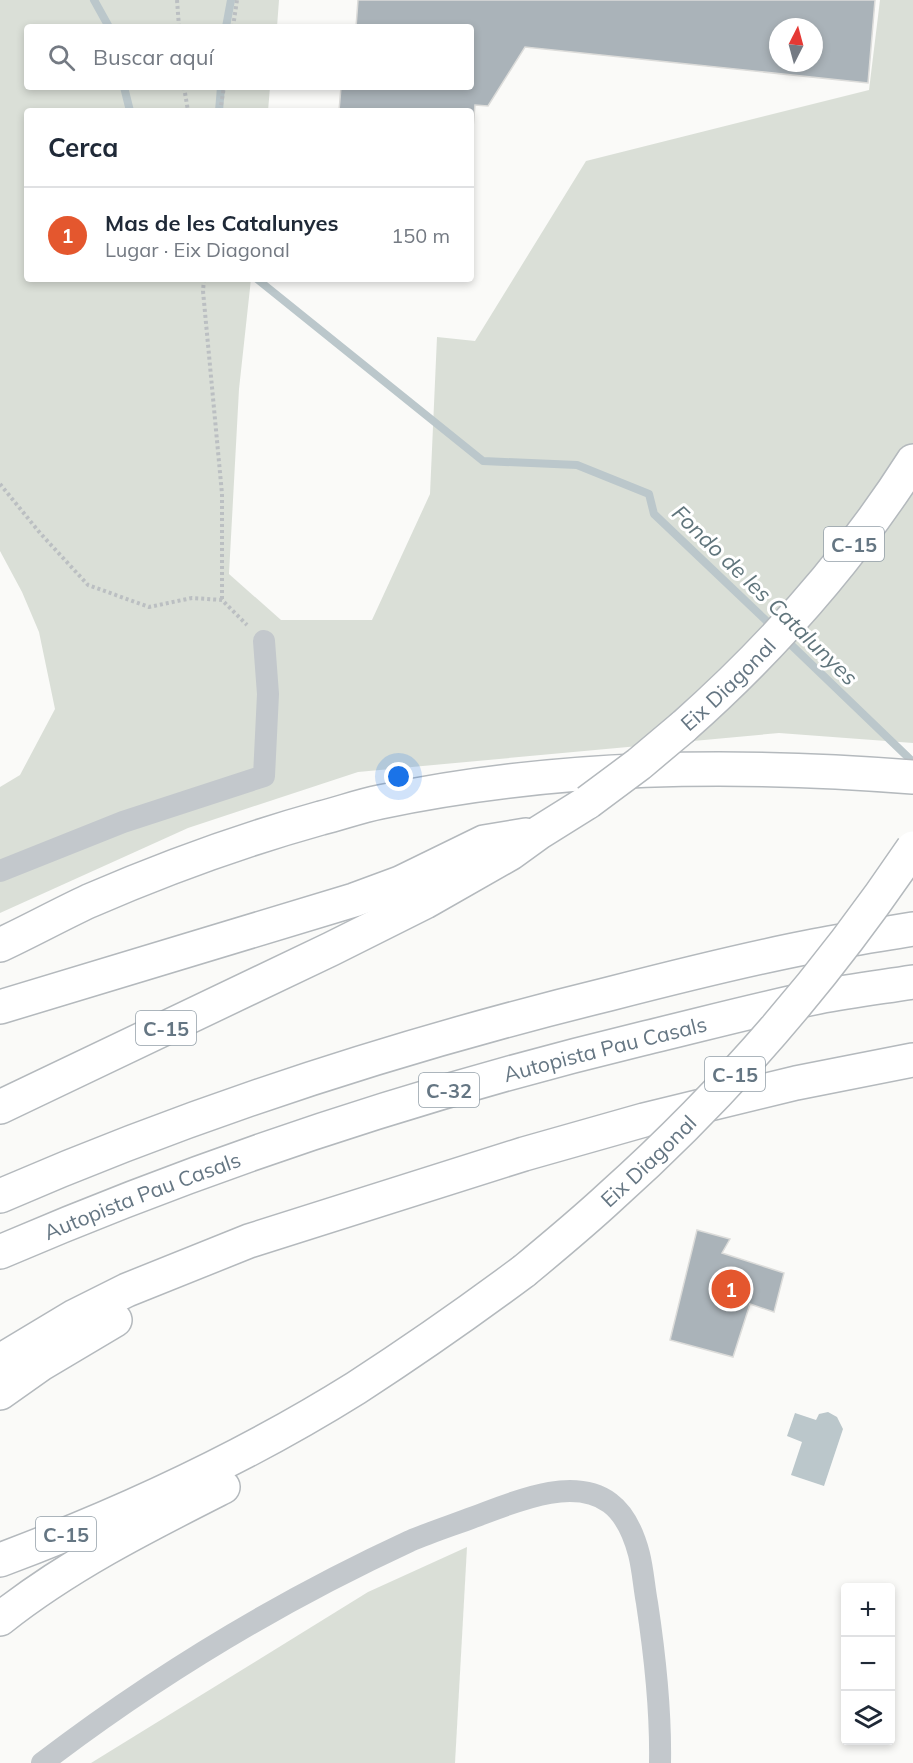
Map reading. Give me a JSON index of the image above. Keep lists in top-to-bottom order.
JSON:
{
  "streets": {
    "highway": [
      "C-15",
      "Eix Diagonal",
      "Autopista Pau Casals",
      "C-32"
    ]
  },
  "crossings": [
    ["C-15", "Eix Diagonal"]
  ],
  "water": ["Fondo de les Catalunyes"],
  "north": "top",
  "page": {
    "search": "Buscar aquí",
    "heading": "Cerca",
    "list": [
      {
        "mark": "1",
        "name": "Mas de les Catalunyes",
        "note": "Lugar · Eix Diagonal",
        "value": "150 m"
      }
    ],
    "pins": "1",
    "map_buttons": ["+", "−"]
  }
}
